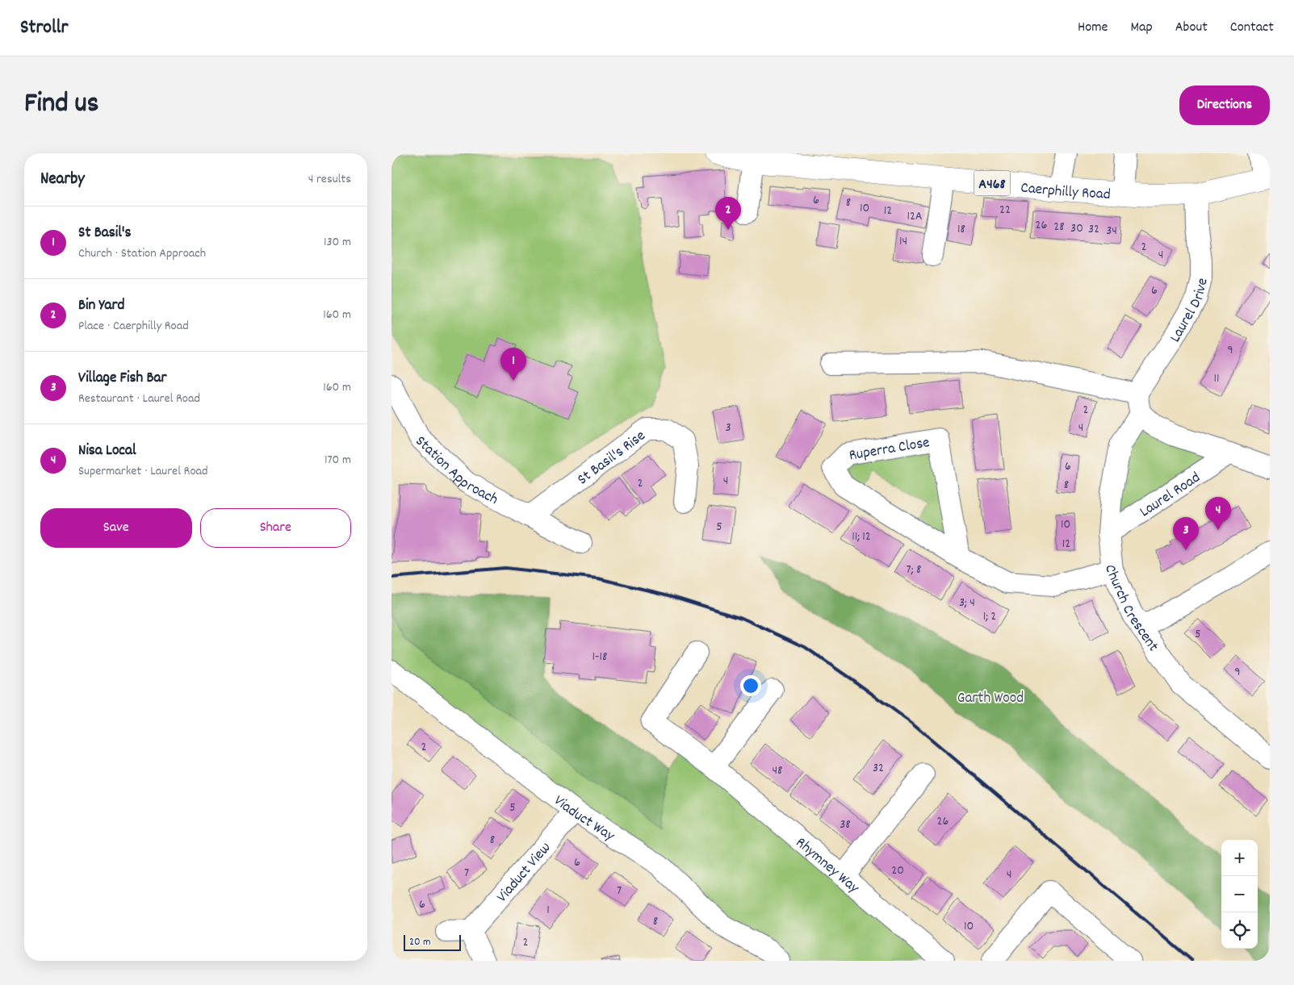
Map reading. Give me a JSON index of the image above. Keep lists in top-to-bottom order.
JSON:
{
  "streets": {
    "main road": ["A468", "Caerphilly Road"],
    "street": [
      "Laurel Drive",
      "Ruperra Close",
      "St Basil's Rise",
      "Station Approach",
      "Laurel Road",
      "Church Crescent",
      "Viaduct Way",
      "Rhymney Way",
      "Viaduct View"
    ]
  },
  "crossings": [
    ["Caerphilly Road", "Laurel Drive"],
    ["Laurel Drive", "Church Crescent"],
    ["Ruperra Close", "Church Crescent"],
    ["St Basil's Rise", "Station Approach"],
    ["Laurel Road", "Church Crescent"],
    ["Viaduct Way", "Viaduct View"]
  ],
  "parks": ["Garth Wood"],
  "house_numbers": [
    "6",
    "8",
    "10",
    "22",
    "12",
    "12A",
    "26",
    "28",
    "30",
    "18",
    "32",
    "34",
    "14",
    "2",
    "4",
    "6",
    "9",
    "11",
    "2",
    "3",
    "4",
    "6",
    "4",
    "2",
    "8",
    "10",
    "5",
    "11; 12",
    "12",
    "7; 8",
    "3; 4",
    "1; 2",
    "5",
    "1-18",
    "9",
    "2",
    "32",
    "48",
    "5",
    "26",
    "38",
    "8",
    "6",
    "20",
    "7",
    "4",
    "7",
    "6",
    "1",
    "8",
    "10",
    "2"
  ],
  "scale_bar": "20 m",
  "page": {
    "header": "Strollr",
    "nav": [
      "Home",
      "Map",
      "About",
      "Contact"
    ],
    "title": "Find us",
    "buttons": [
      "Directions",
      ["Save", "Share"]
    ],
    "heading": ["Nearby", "4 results"],
    "pins": [
      "2",
      "1",
      "4",
      "3"
    ],
    "list": [
      {
        "mark": "1",
        "name": "St Basil's",
        "note": "Church · Station Approach",
        "value": "130 m"
      },
      {
        "mark": "2",
        "name": "Bin Yard",
        "note": "Place · Caerphilly Road",
        "value": "160 m"
      },
      {
        "mark": "3",
        "name": "Village Fish Bar",
        "note": "Restaurant · Laurel Road",
        "value": "160 m"
      },
      {
        "mark": "4",
        "name": "Nisa Local",
        "note": "Supermarket · Laurel Road",
        "value": "170 m"
      }
    ],
    "map_buttons": ["+", "−"],
    "scale": "20 m"
  }
}
